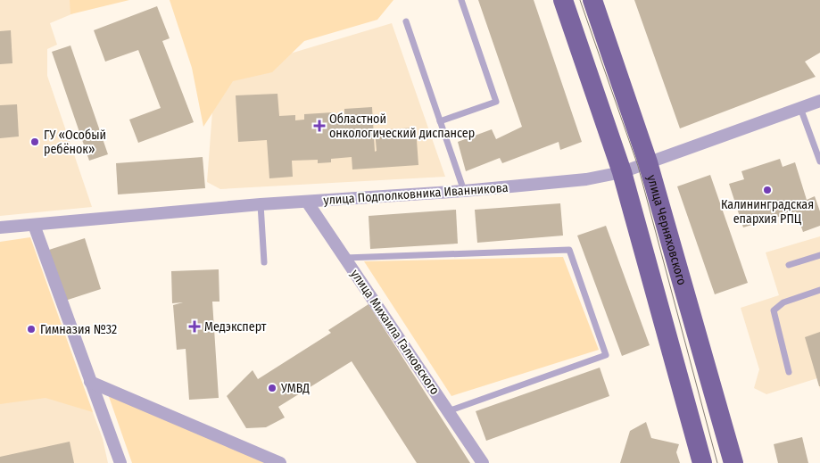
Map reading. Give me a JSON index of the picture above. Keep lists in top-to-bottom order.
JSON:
{
  "streets": {
    "main road": ["улица Черняховского"],
    "street": ["улица Подполковника Иванникова", "улица Михаила Галковского"]
  },
  "crossings": [
    ["улица Подполковника Иванникова", "улица Черняховского"],
    ["улица Подполковника Иванникова", "улица Михаила Галковского"]
  ],
  "places": {
    "health": ["Областной онкологический диспансер", "Медэксперт"],
    "other": [
      "ГУ «Особый ребёнок»",
      "Калининградская епархия РПЦ",
      "Гимназия №32",
      "УМВД"
    ]
  }
}
